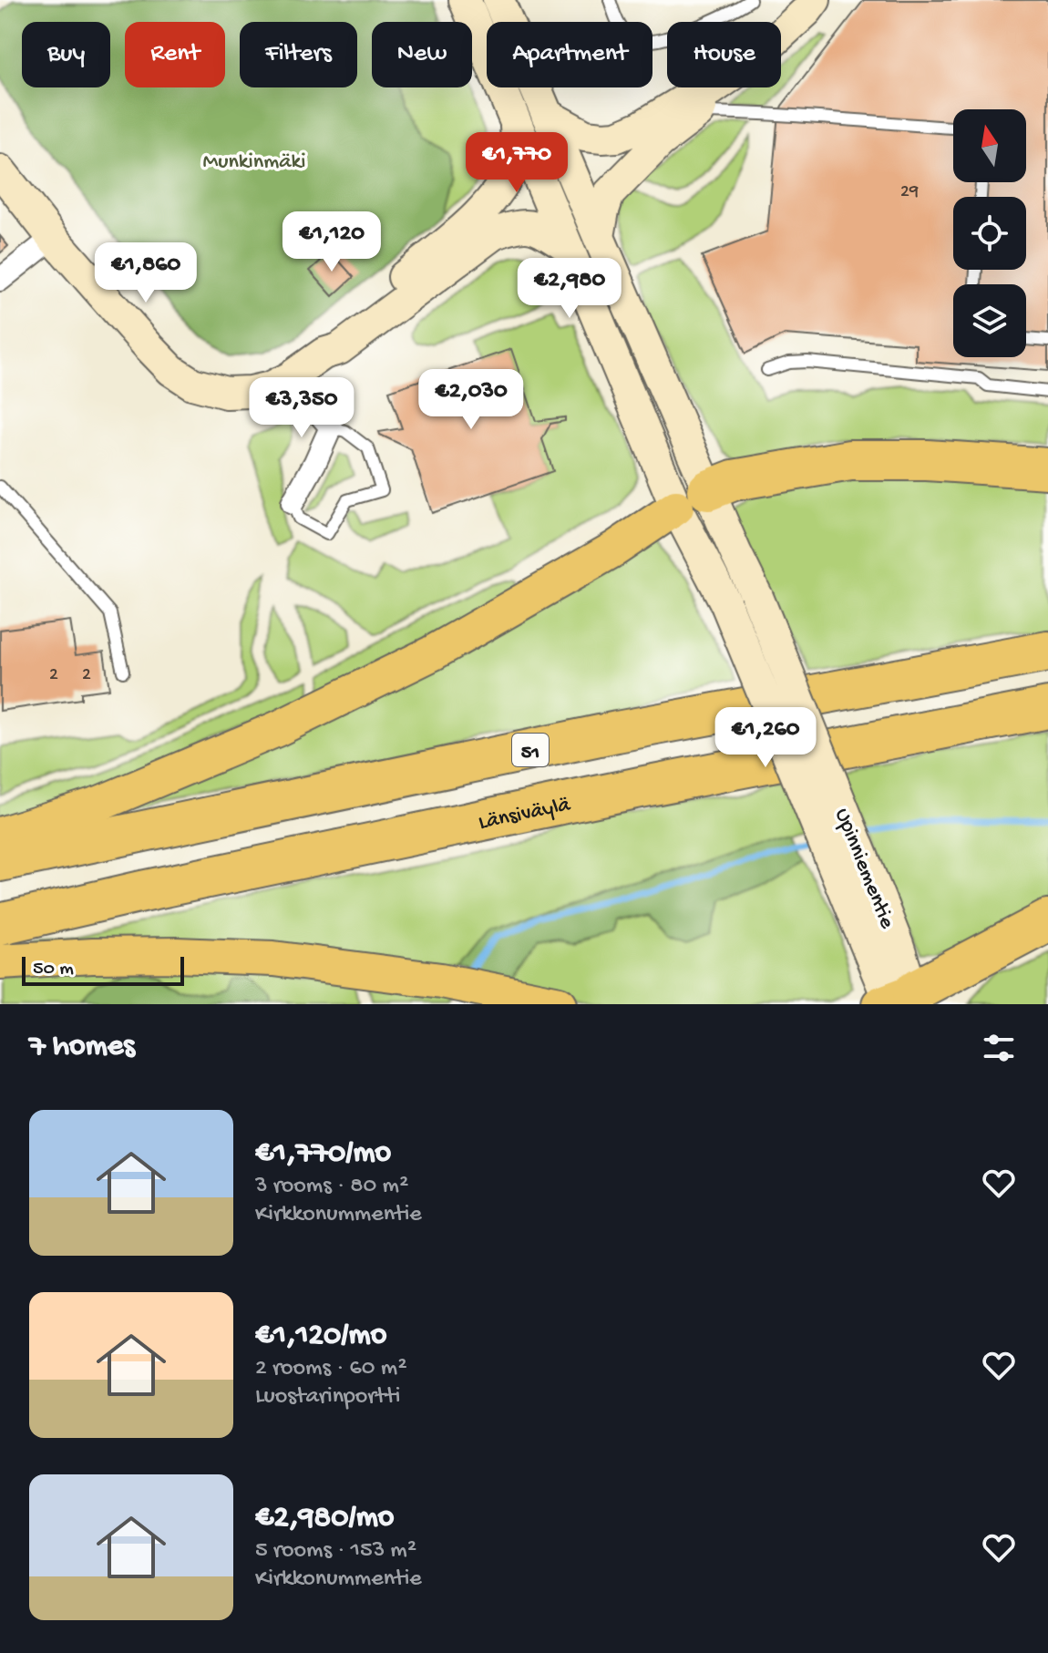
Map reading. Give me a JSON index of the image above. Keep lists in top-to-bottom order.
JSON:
{
  "streets": {
    "highway": ["51", "Länsiväylä"],
    "main road": ["Upinniementie"]
  },
  "parks": ["Munkinmäki"],
  "house_numbers": ["29", "2", "2"],
  "scale_bar": "50 m",
  "north": "top",
  "page": {
    "chip": [
      "Buy",
      "Rent",
      "Filters",
      "New",
      "Apartment",
      "House"
    ],
    "price": [
      "€1,770",
      "€1,120",
      "€1,860",
      "€2,980",
      "€2,030",
      "€3,350",
      "€1,260"
    ],
    "scale": "50 m",
    "heading": "7 homes",
    "list": [
      {
        "name": "€1,770/mo",
        "note": "3 rooms · 80 m² · Kirkkonummentie"
      },
      {
        "name": "€1,120/mo",
        "note": "2 rooms · 60 m² · Luostarinportti"
      },
      {
        "name": "€2,980/mo",
        "note": "5 rooms · 153 m² · Kirkkonummentie"
      }
    ]
  }
}
